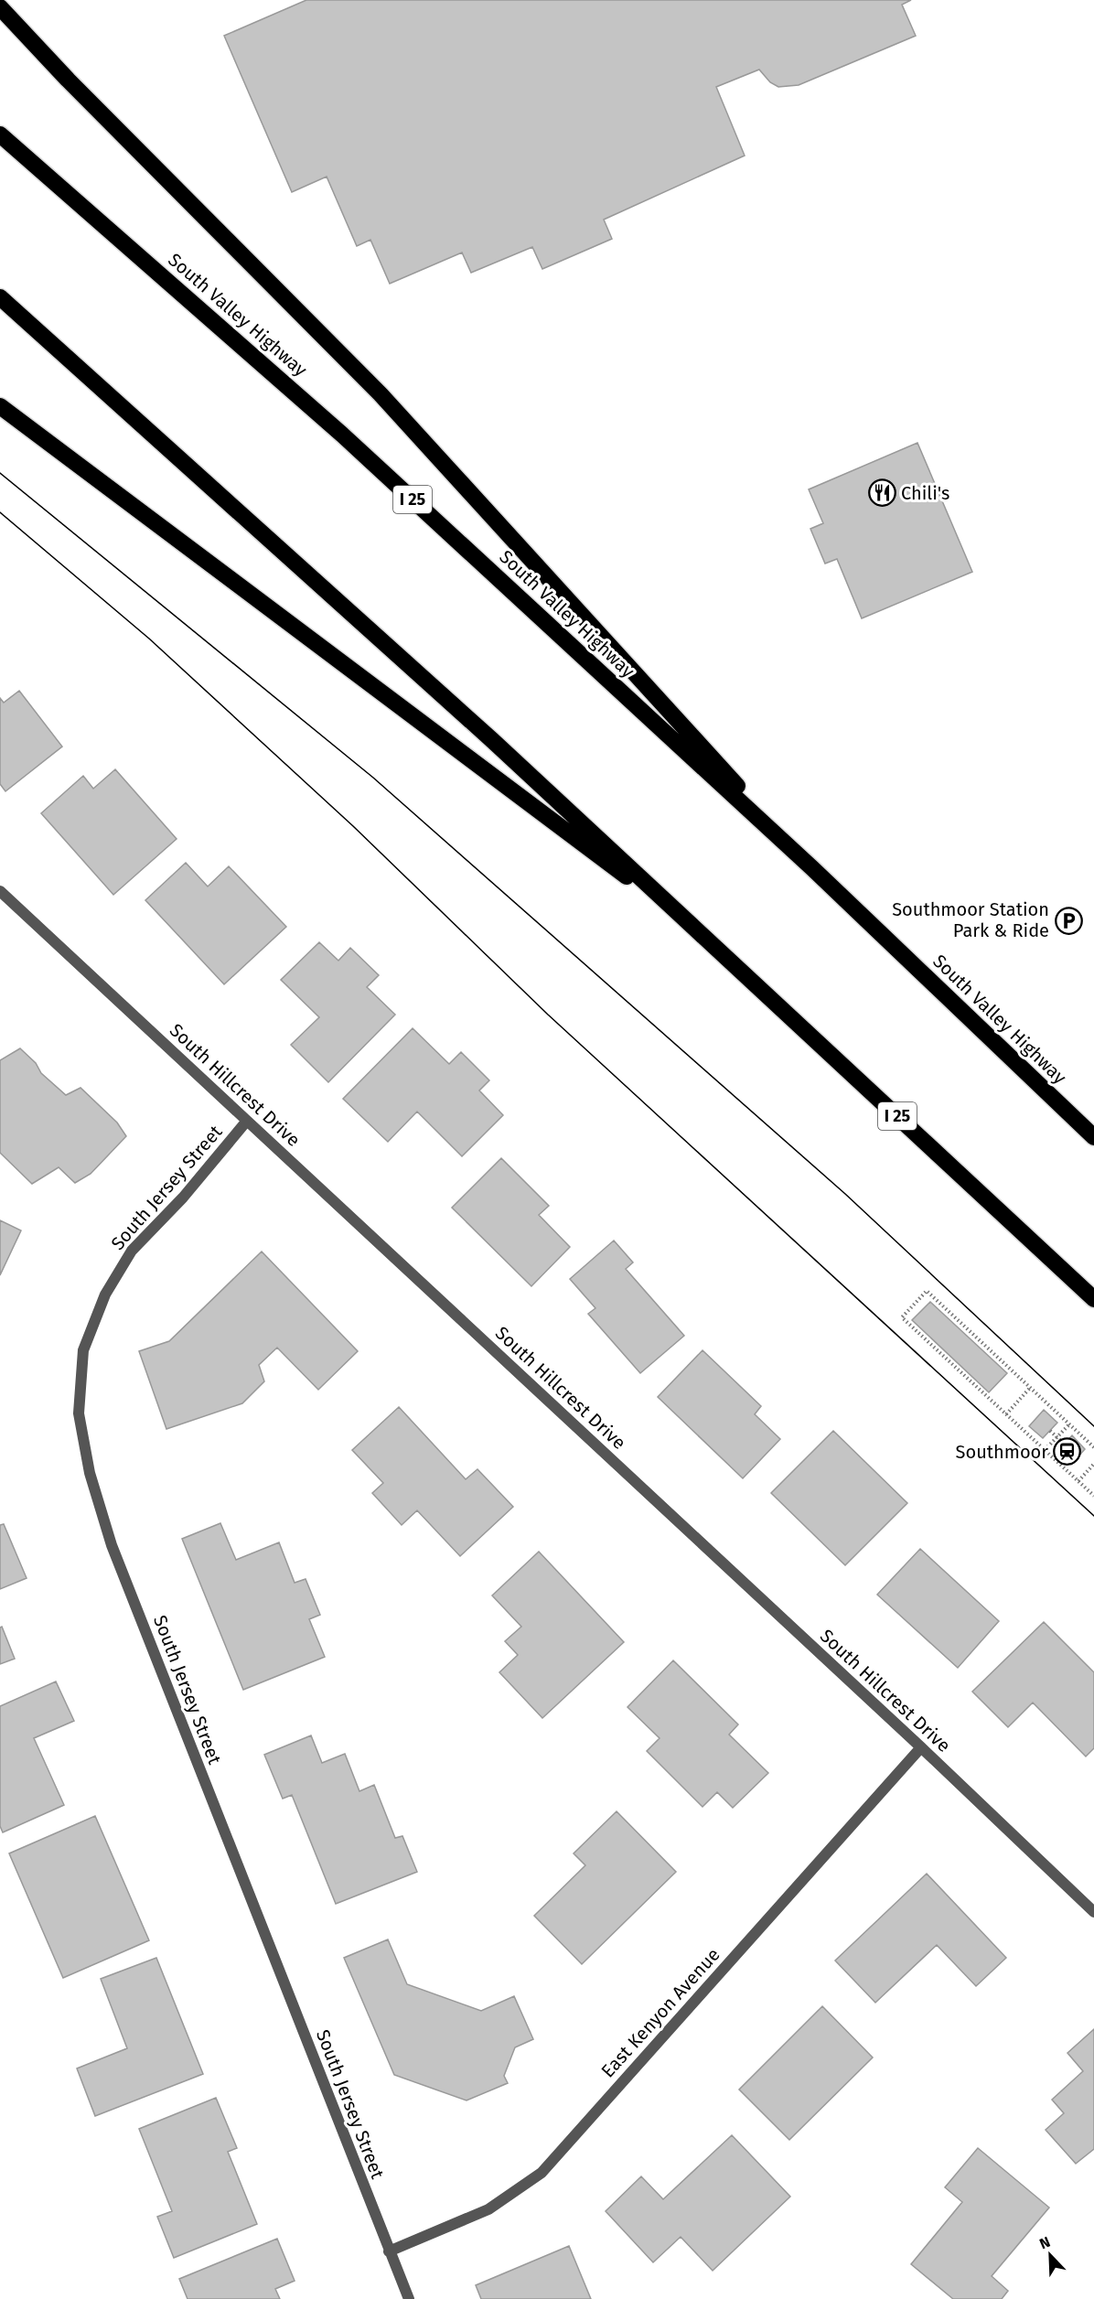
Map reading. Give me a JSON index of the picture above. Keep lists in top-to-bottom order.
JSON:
{
  "streets": {
    "highway": ["South Valley Highway", "I 25"],
    "street": ["South Hillcrest Drive", "South Jersey Street", "East Kenyon Avenue"]
  },
  "crossings": [
    ["South Hillcrest Drive", "South Jersey Street"],
    ["South Hillcrest Drive", "East Kenyon Avenue"],
    ["South Jersey Street", "East Kenyon Avenue"]
  ],
  "places": {
    "restaurant": ["Chili's"],
    "parking": ["Southmoor Station Park & Ride"],
    "station": ["Southmoor"]
  },
  "north": "top left"
}
